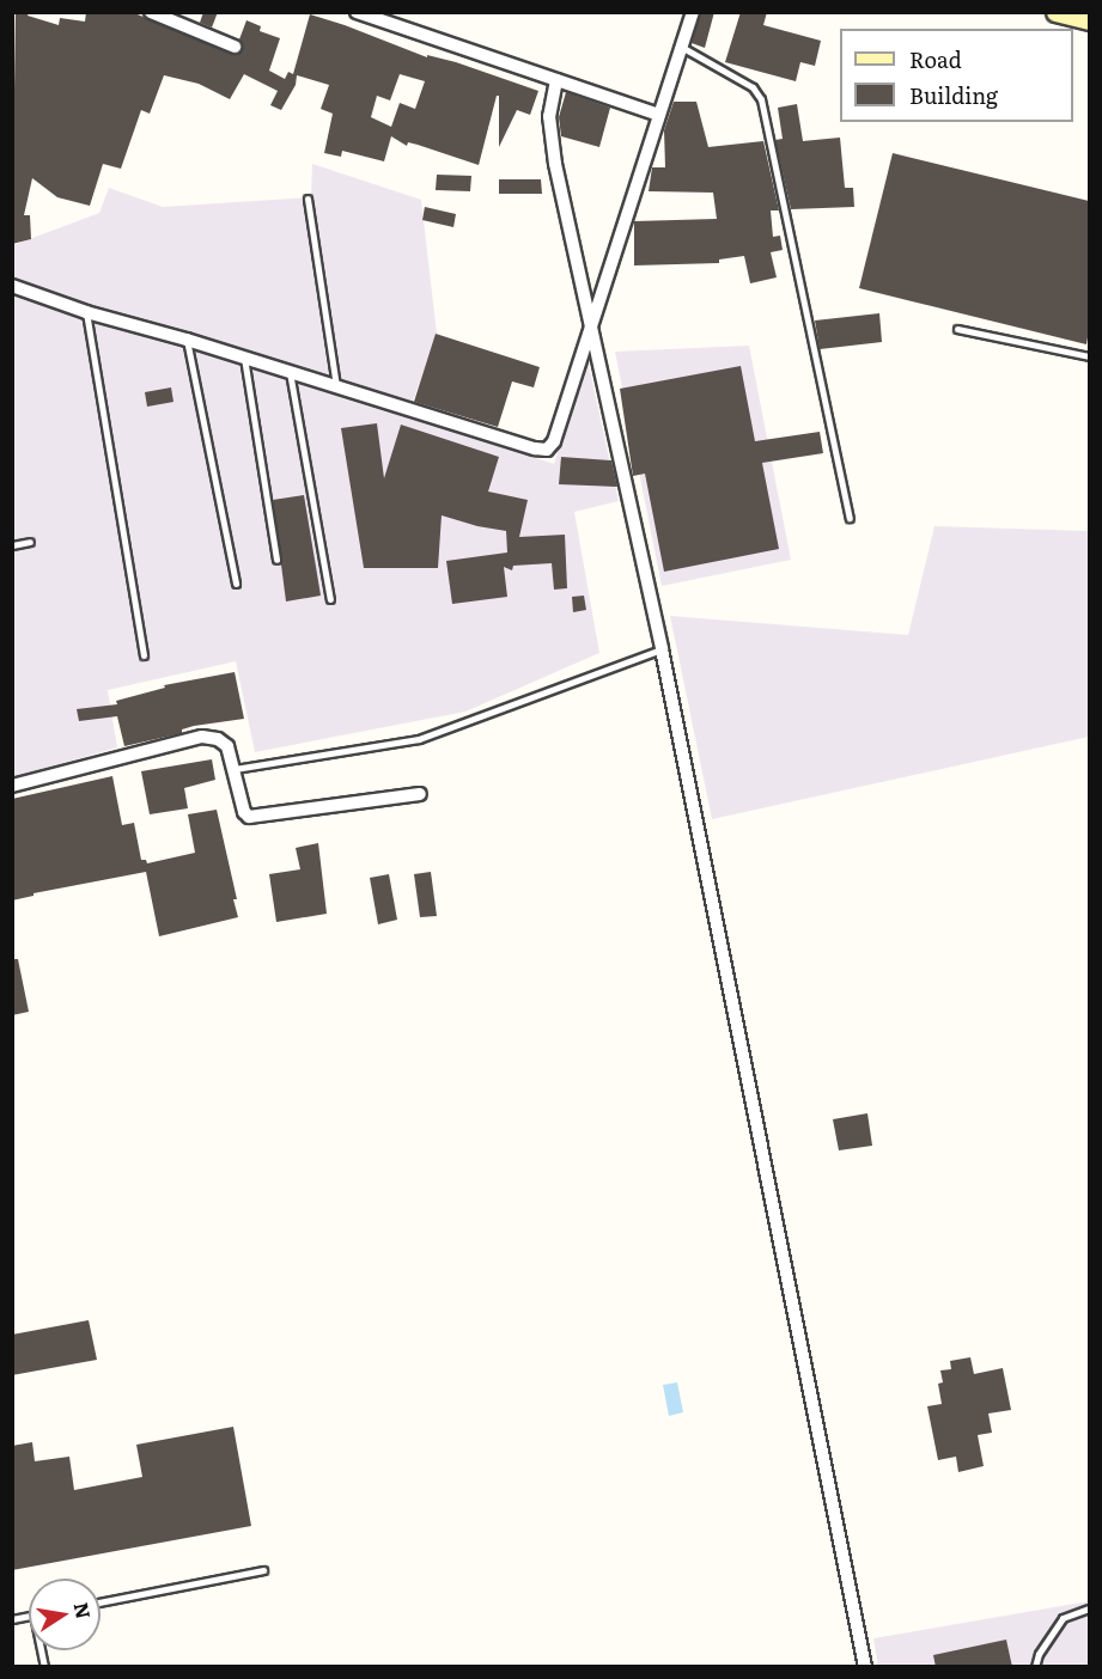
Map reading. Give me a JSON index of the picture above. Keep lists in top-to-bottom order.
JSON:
{
  "legend": ["Road", "Building"],
  "north": "right"
}
